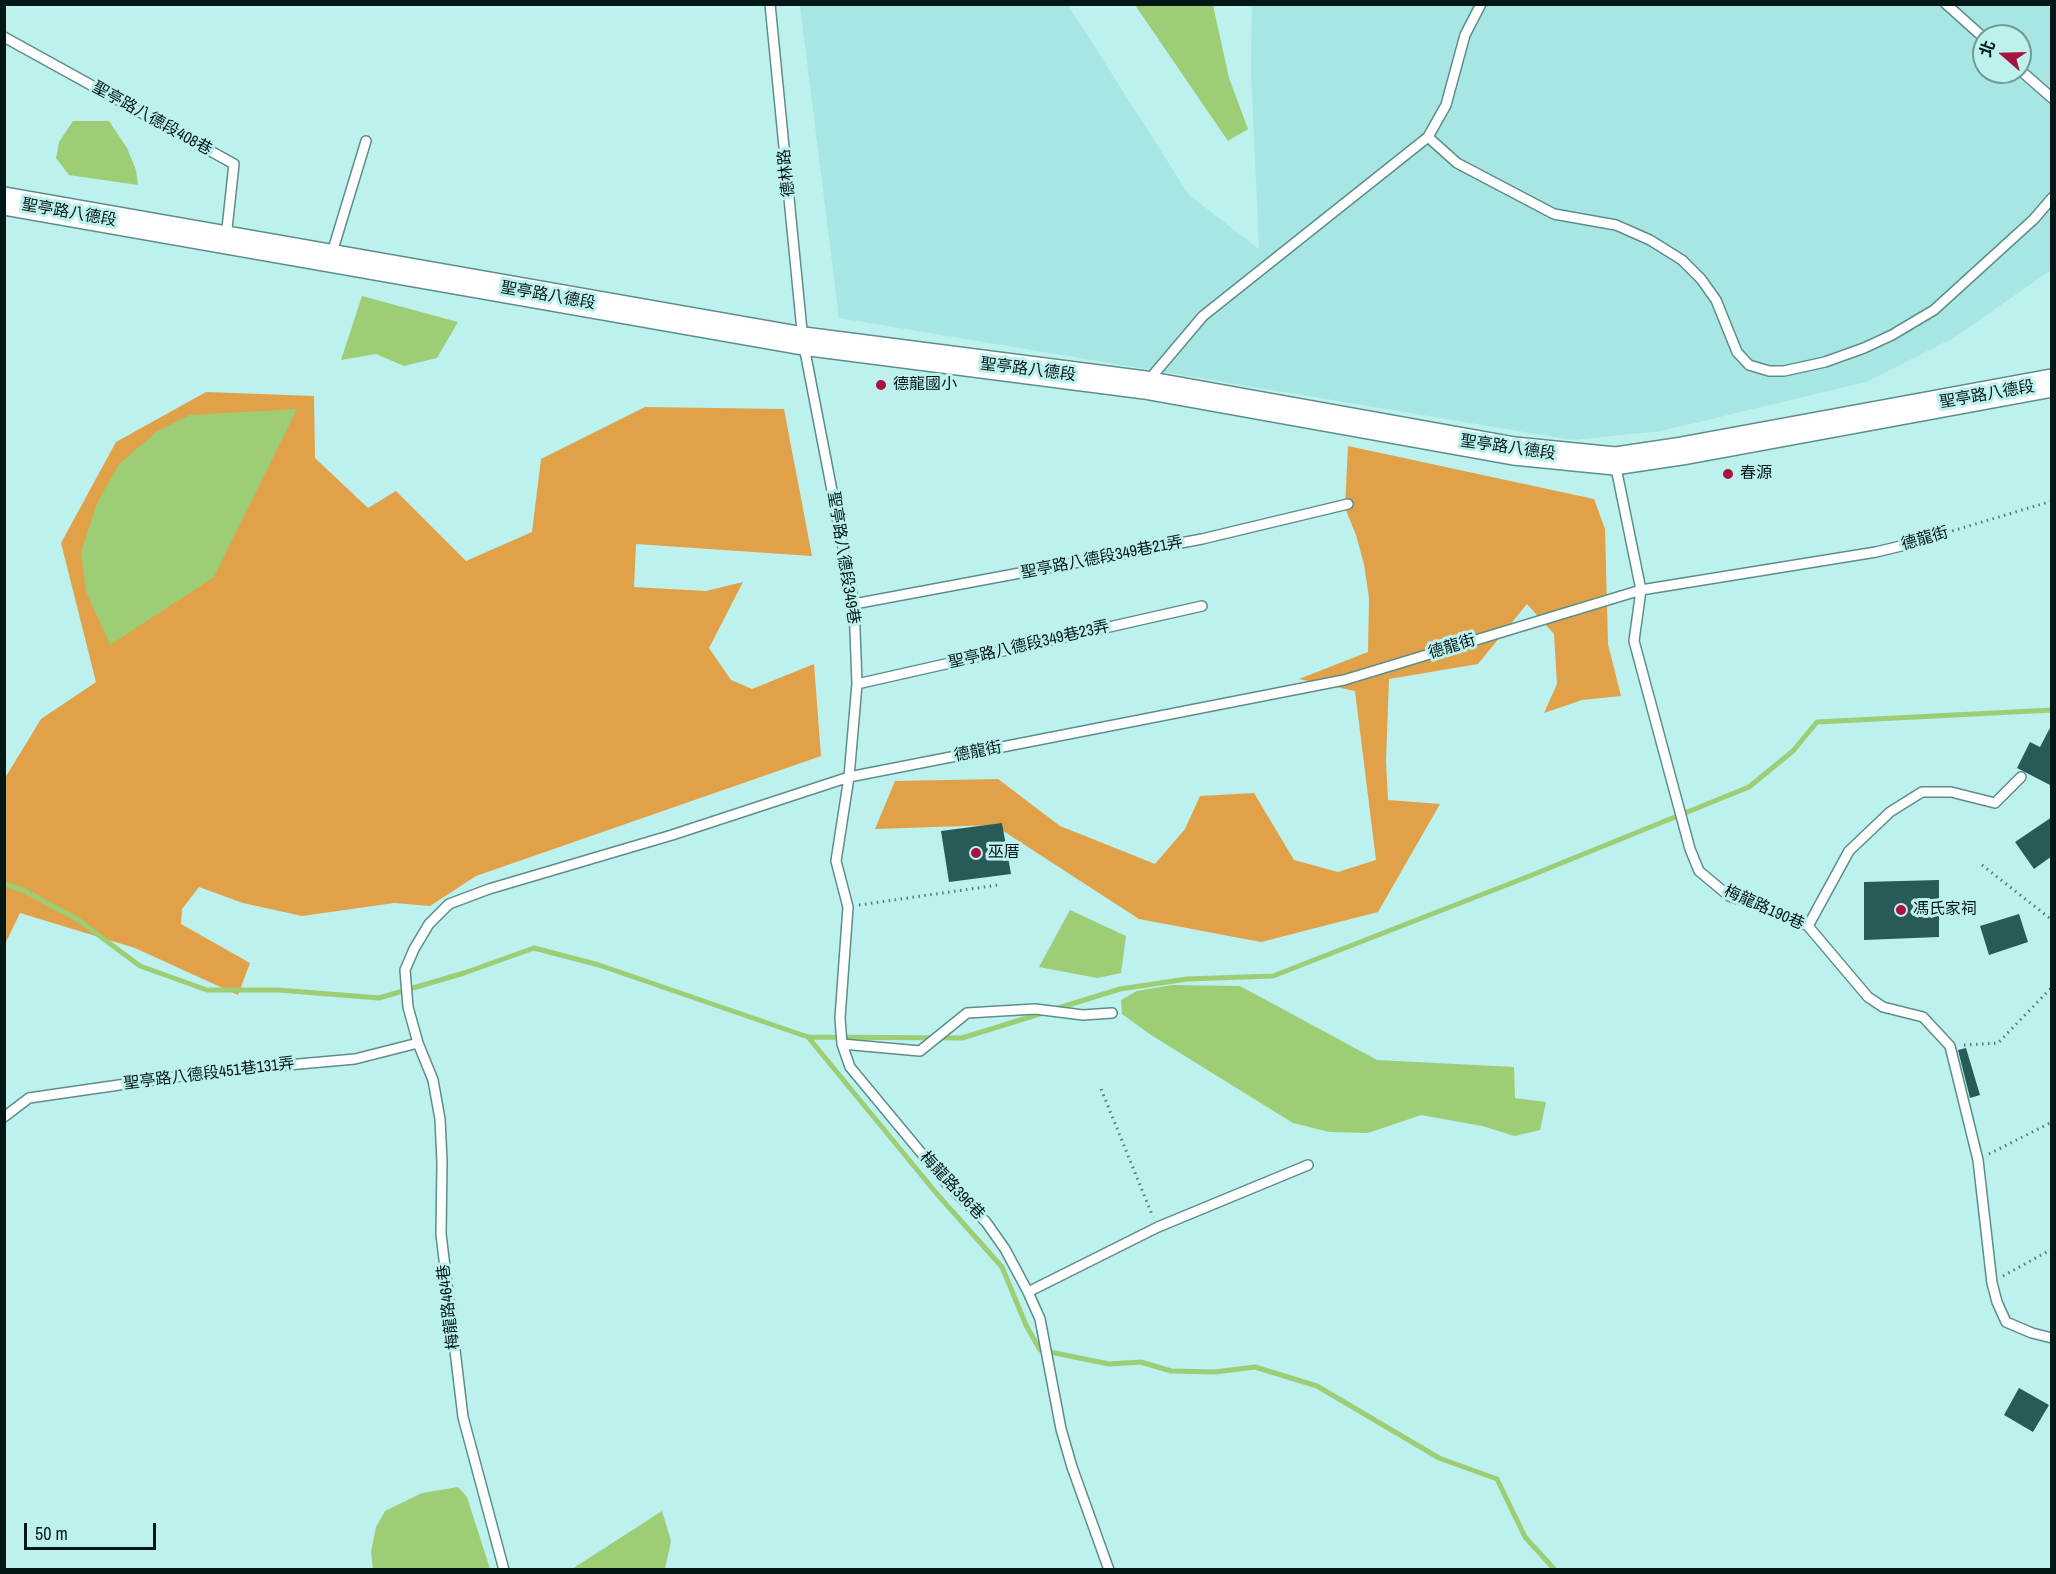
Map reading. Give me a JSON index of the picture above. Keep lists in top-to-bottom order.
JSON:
{
  "streets": {
    "street": ["聖亭路八德段"],
    "lane": [
      "聖亭路八德段408巷",
      "德林路",
      "德龍街",
      "聖亭路八德段349巷",
      "聖亭路八德段349巷21弄",
      "聖亭路八德段349巷23弄",
      "梅龍路190巷",
      "聖亭路八德段451巷131弄",
      "梅龍路396巷",
      "梅龍路464巷"
    ]
  },
  "crossings": [
    ["聖亭路八德段408巷", "聖亭路八德段"],
    ["德林路", "聖亭路八德段"],
    ["德林路", "聖亭路八德段349巷"],
    ["聖亭路八德段", "聖亭路八德段349巷"],
    ["聖亭路八德段", "梅龍路190巷"],
    ["德龍街", "聖亭路八德段349巷"],
    ["德龍街", "梅龍路190巷"],
    ["德龍街", "聖亭路八德段451巷131弄"],
    ["德龍街", "梅龍路396巷"],
    ["德龍街", "梅龍路464巷"],
    ["聖亭路八德段349巷", "聖亭路八德段349巷21弄"],
    ["聖亭路八德段349巷", "聖亭路八德段349巷23弄"],
    ["聖亭路八德段349巷", "梅龍路396巷"],
    ["聖亭路八德段451巷131弄", "梅龍路464巷"]
  ],
  "places": [
    "德龍國小",
    "春源",
    "巫厝",
    "馮氏家祠"
  ],
  "scale_bar": "50 m",
  "north": "left"
}
